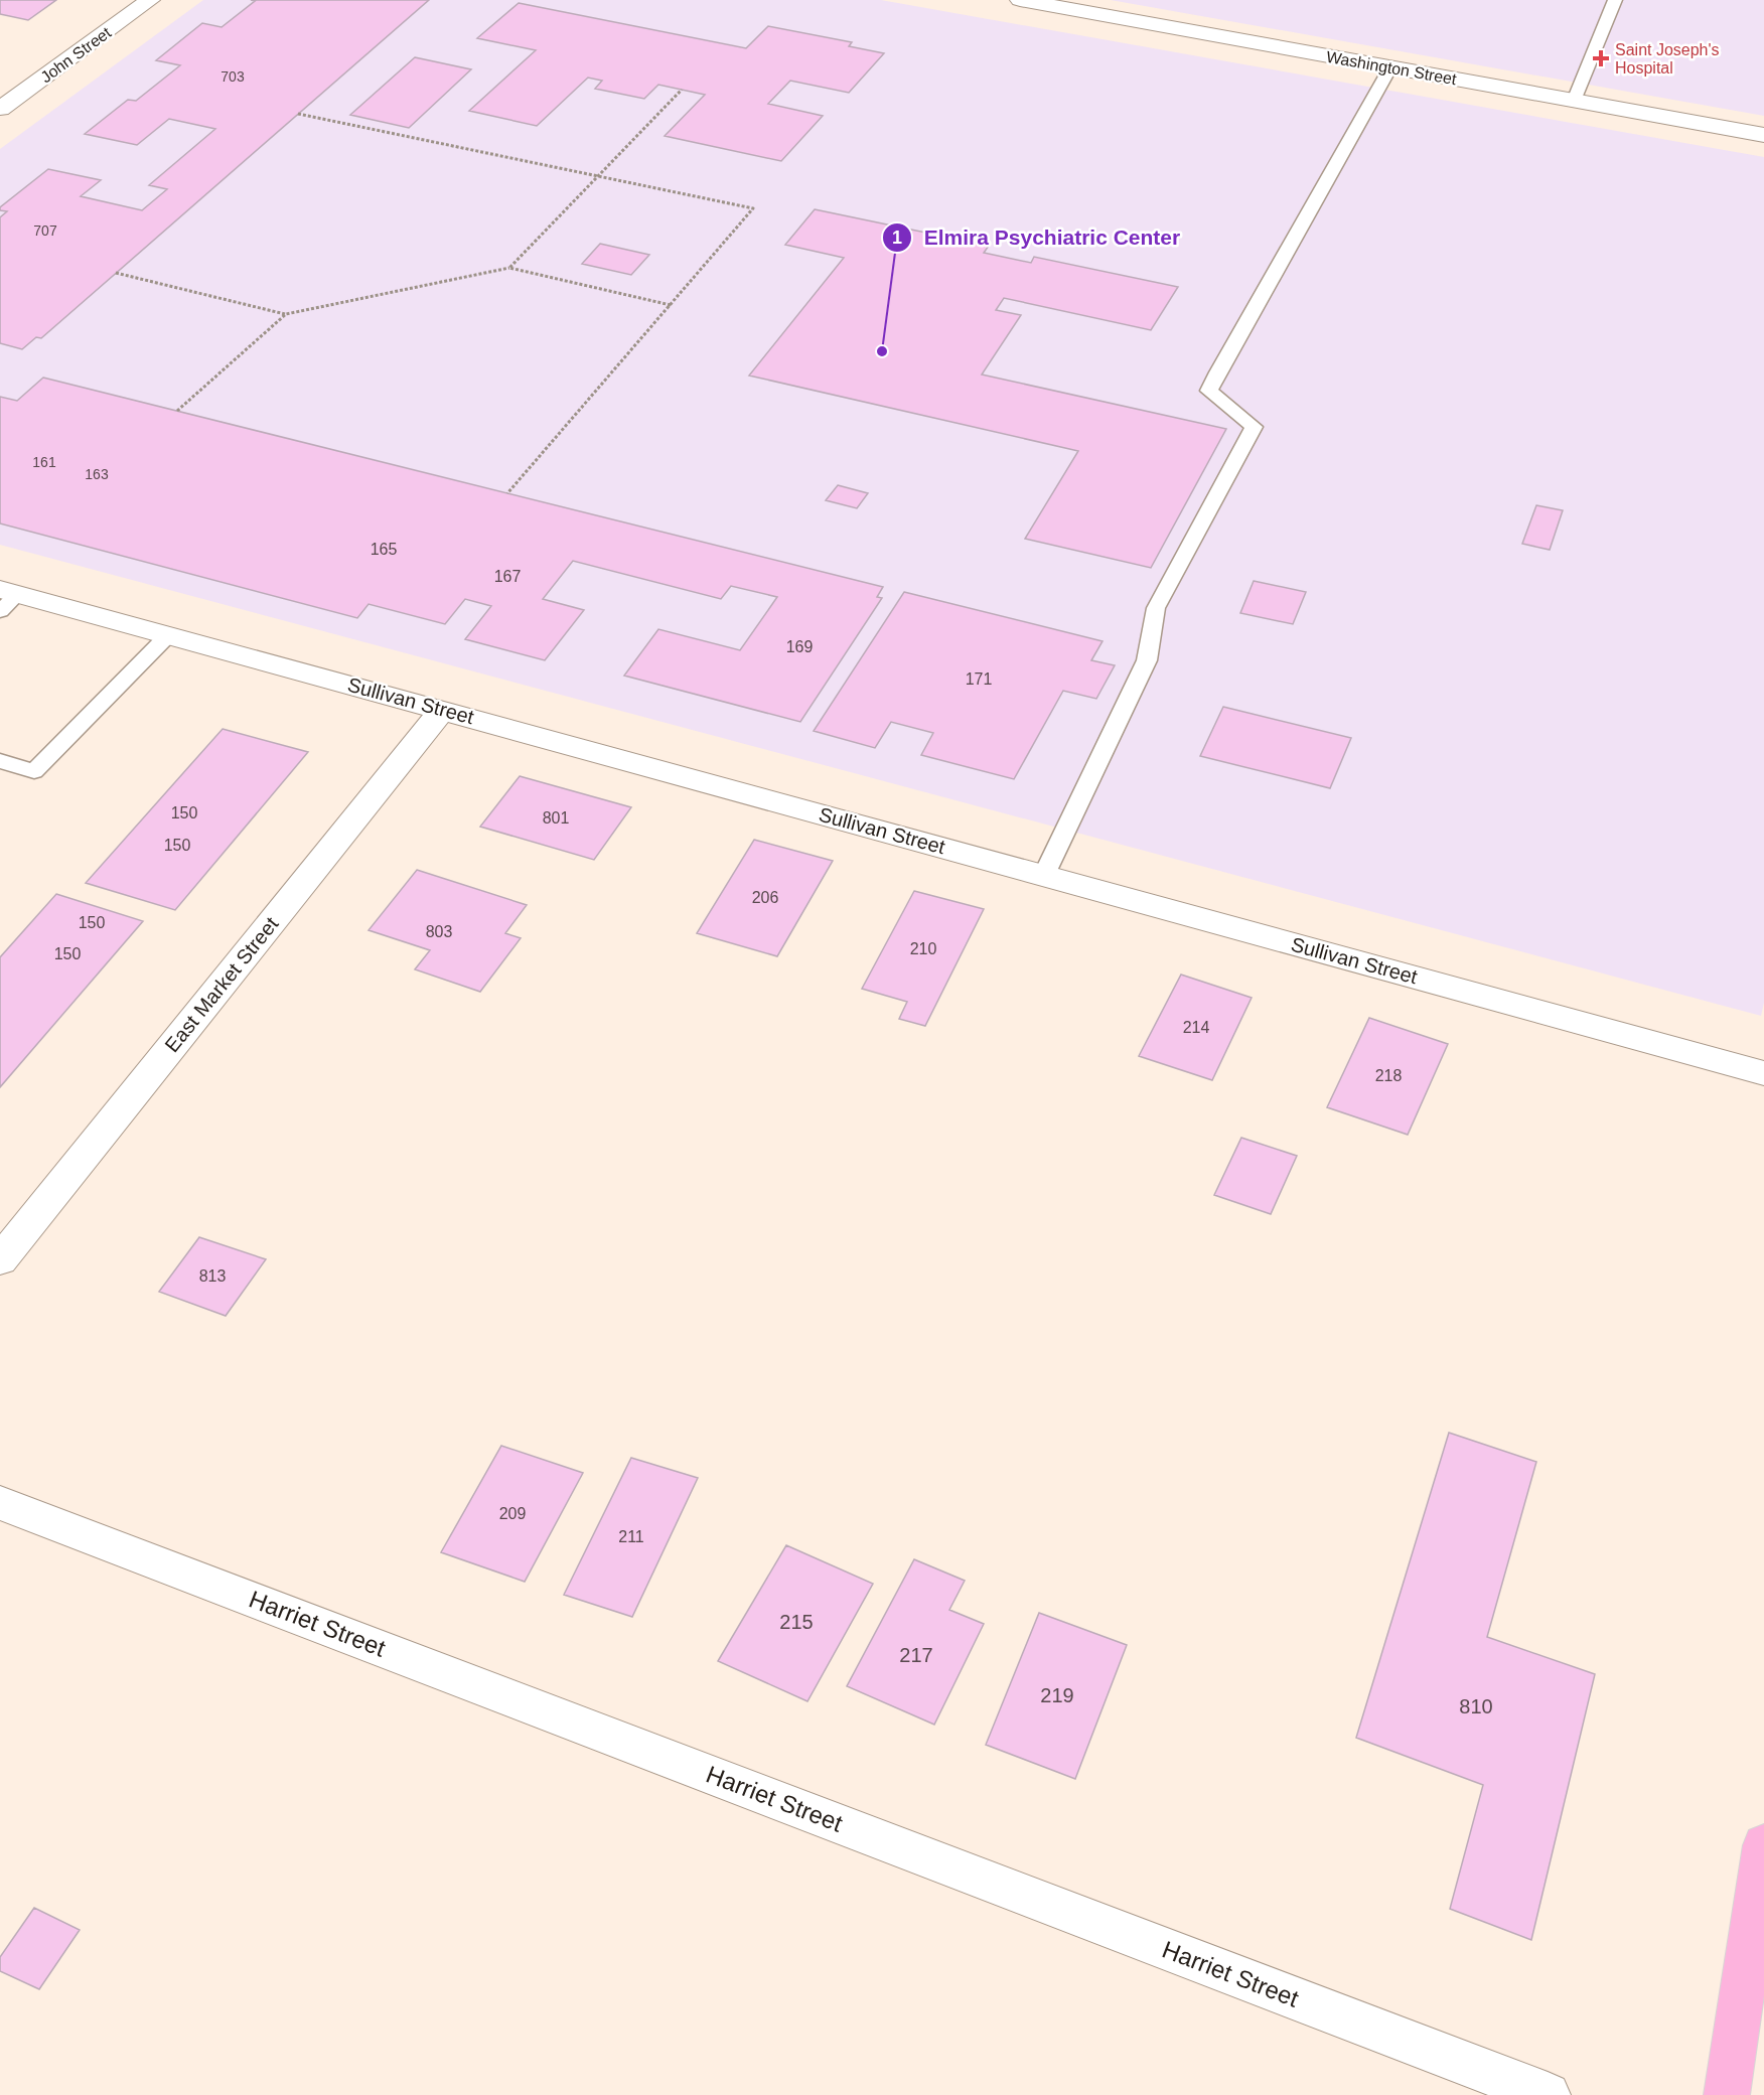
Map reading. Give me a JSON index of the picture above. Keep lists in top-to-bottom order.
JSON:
{
  "streets": {
    "street": [
      "John Street",
      "Washington Street",
      "Sullivan Street",
      "East Market Street",
      "Harriet Street"
    ]
  },
  "crossings": [
    ["Sullivan Street", "East Market Street"]
  ],
  "places": {
    "health": ["Saint Joseph's Hospital"],
    "other": ["Elmira Psychiatric Center"]
  },
  "house_numbers": [
    "703",
    "707",
    "161",
    "163",
    "165",
    "167",
    "169",
    "171",
    "150",
    "801",
    "150",
    "206",
    "150",
    "803",
    "210",
    "150",
    "214",
    "218",
    "813",
    "209",
    "211",
    "215",
    "217",
    "219",
    "810"
  ]
}
